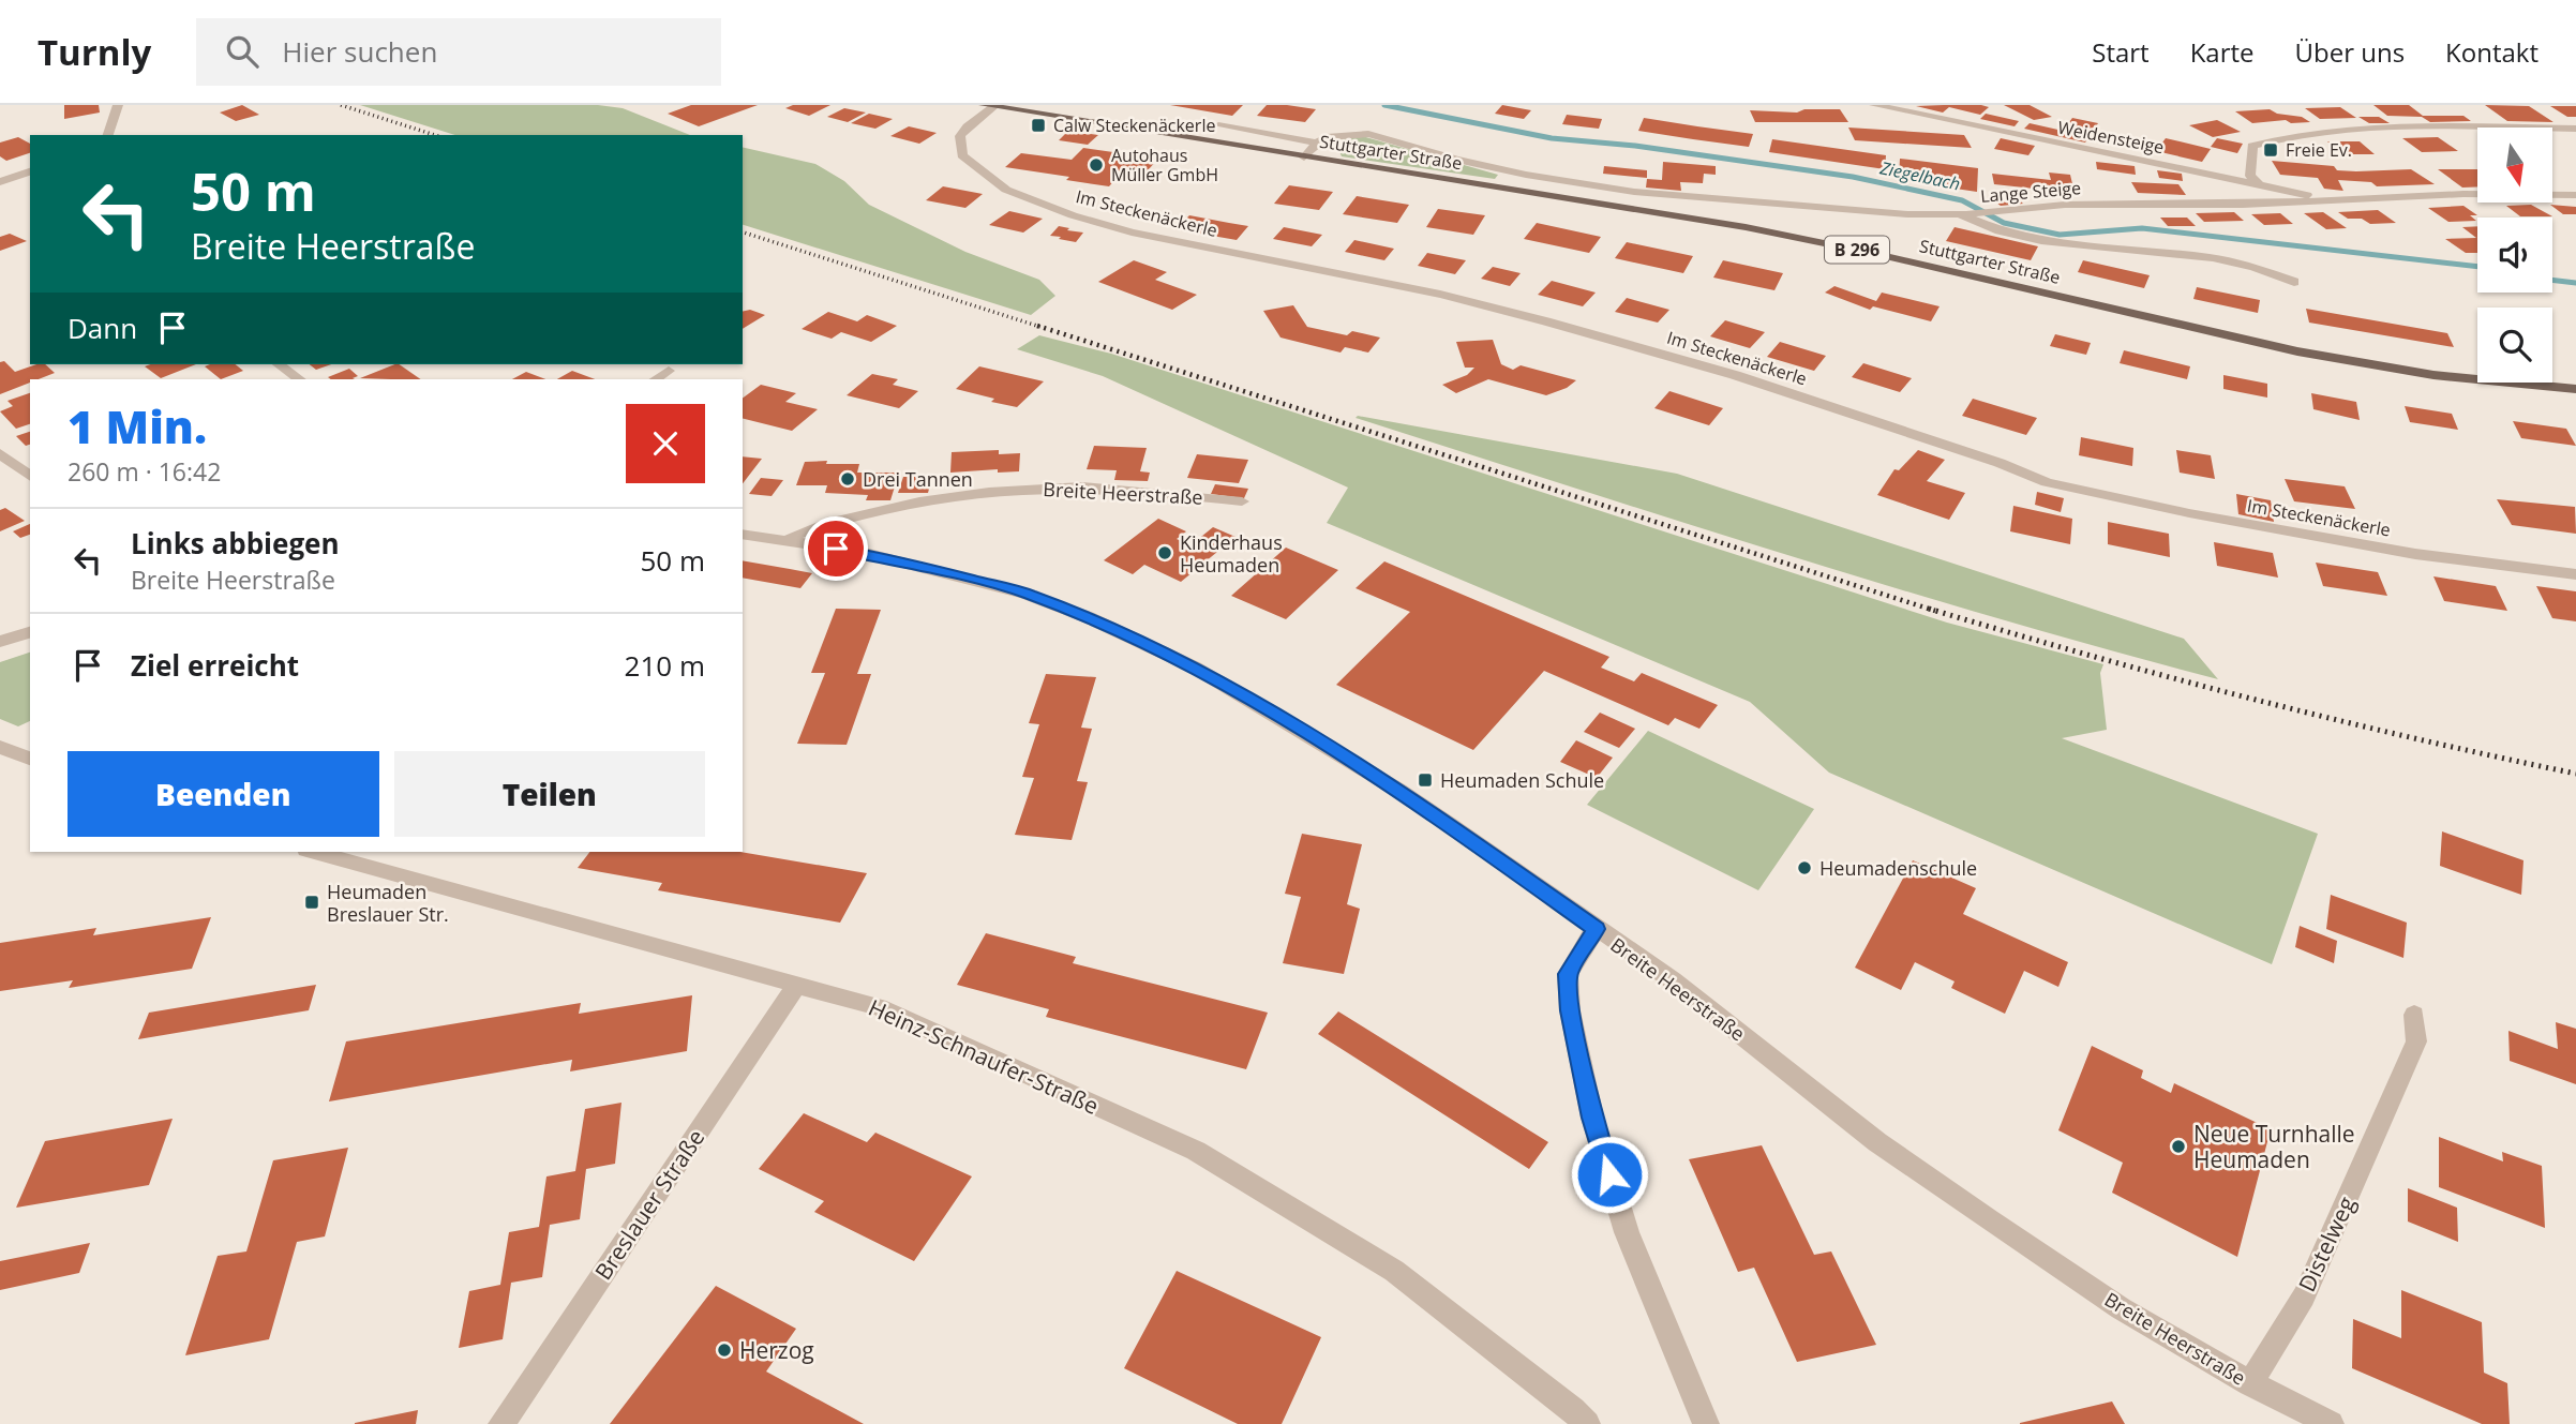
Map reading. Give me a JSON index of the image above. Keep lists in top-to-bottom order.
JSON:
{
  "streets": {
    "main road": ["Stuttgarter Straße", "B 296"],
    "street": [
      "Weidensteige",
      "Lange Steige",
      "Im Steckenäckerle",
      "Breite Heerstraße",
      "Heinz-Schnaufer-Straße",
      "Breslauer Straße",
      "Distelweg"
    ]
  },
  "crossings": [
    ["Weidensteige", "Lange Steige"],
    ["Stuttgarter Straße", "Lange Steige"],
    ["Stuttgarter Straße", "Im Steckenäckerle"],
    ["Breite Heerstraße", "Distelweg"],
    ["Heinz-Schnaufer-Straße", "Breslauer Straße"]
  ],
  "water": ["Ziegelbach"],
  "places": {
    "transit": [
      "Calw Steckenäckerle",
      "Freie Ev.",
      "Heumaden Schule",
      "Heumaden Breslauer Str."
    ],
    "other": [
      "Autohaus Müller GmbH",
      "Drei Tannen",
      "Kinderhaus Heumaden",
      "Heumadenschule",
      "Neue Turnhalle Heumaden",
      "Herzog"
    ]
  },
  "north": "bottom",
  "page": {
    "header": "Turnly",
    "search": "Hier suchen",
    "nav": [
      "Start",
      "Karte",
      "Über uns",
      "Kontakt"
    ],
    "turn": ["50 m", "Breite Heerstraße"],
    "then": "Dann",
    "heading": ["1 Min.", "260 m · 16:42"],
    "list": [
      {
        "name": "Links abbiegen",
        "note": "Breite Heerstraße",
        "value": "50 m"
      },
      {
        "name": "Ziel erreicht",
        "value": "210 m"
      }
    ],
    "buttons": ["Beenden", "Teilen"]
  }
}
